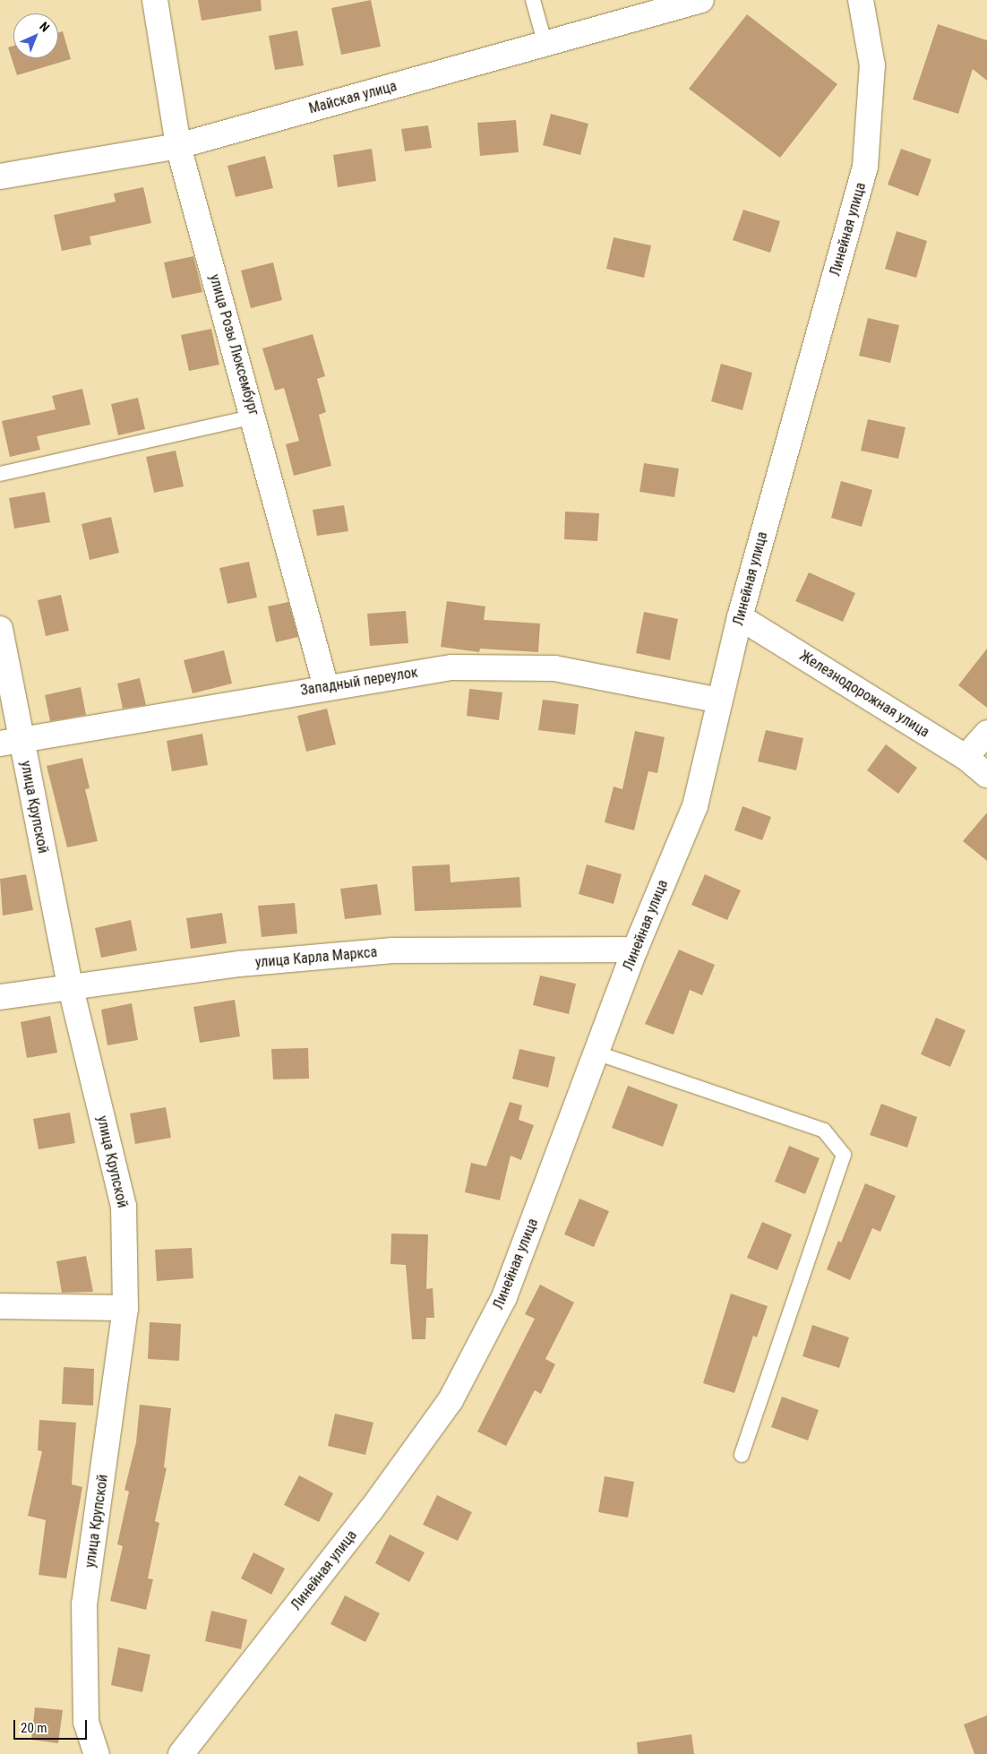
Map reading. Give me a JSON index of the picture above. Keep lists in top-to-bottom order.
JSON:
{
  "streets": {
    "street": [
      "Майская улица",
      "Линейная улица",
      "улица Розы Люксембург",
      "Западный переулок",
      "Железнодорожная улица",
      "улица Крупской",
      "улица Карла Маркса"
    ]
  },
  "crossings": [
    ["Майская улица", "улица Розы Люксембург"],
    ["Линейная улица", "Западный переулок"],
    ["Линейная улица", "Железнодорожная улица"],
    ["Линейная улица", "улица Карла Маркса"],
    ["улица Розы Люксембург", "Западный переулок"],
    ["Западный переулок", "улица Крупской"],
    ["улица Крупской", "улица Карла Маркса"]
  ],
  "scale_bar": "20 m",
  "north": "top right"
}
